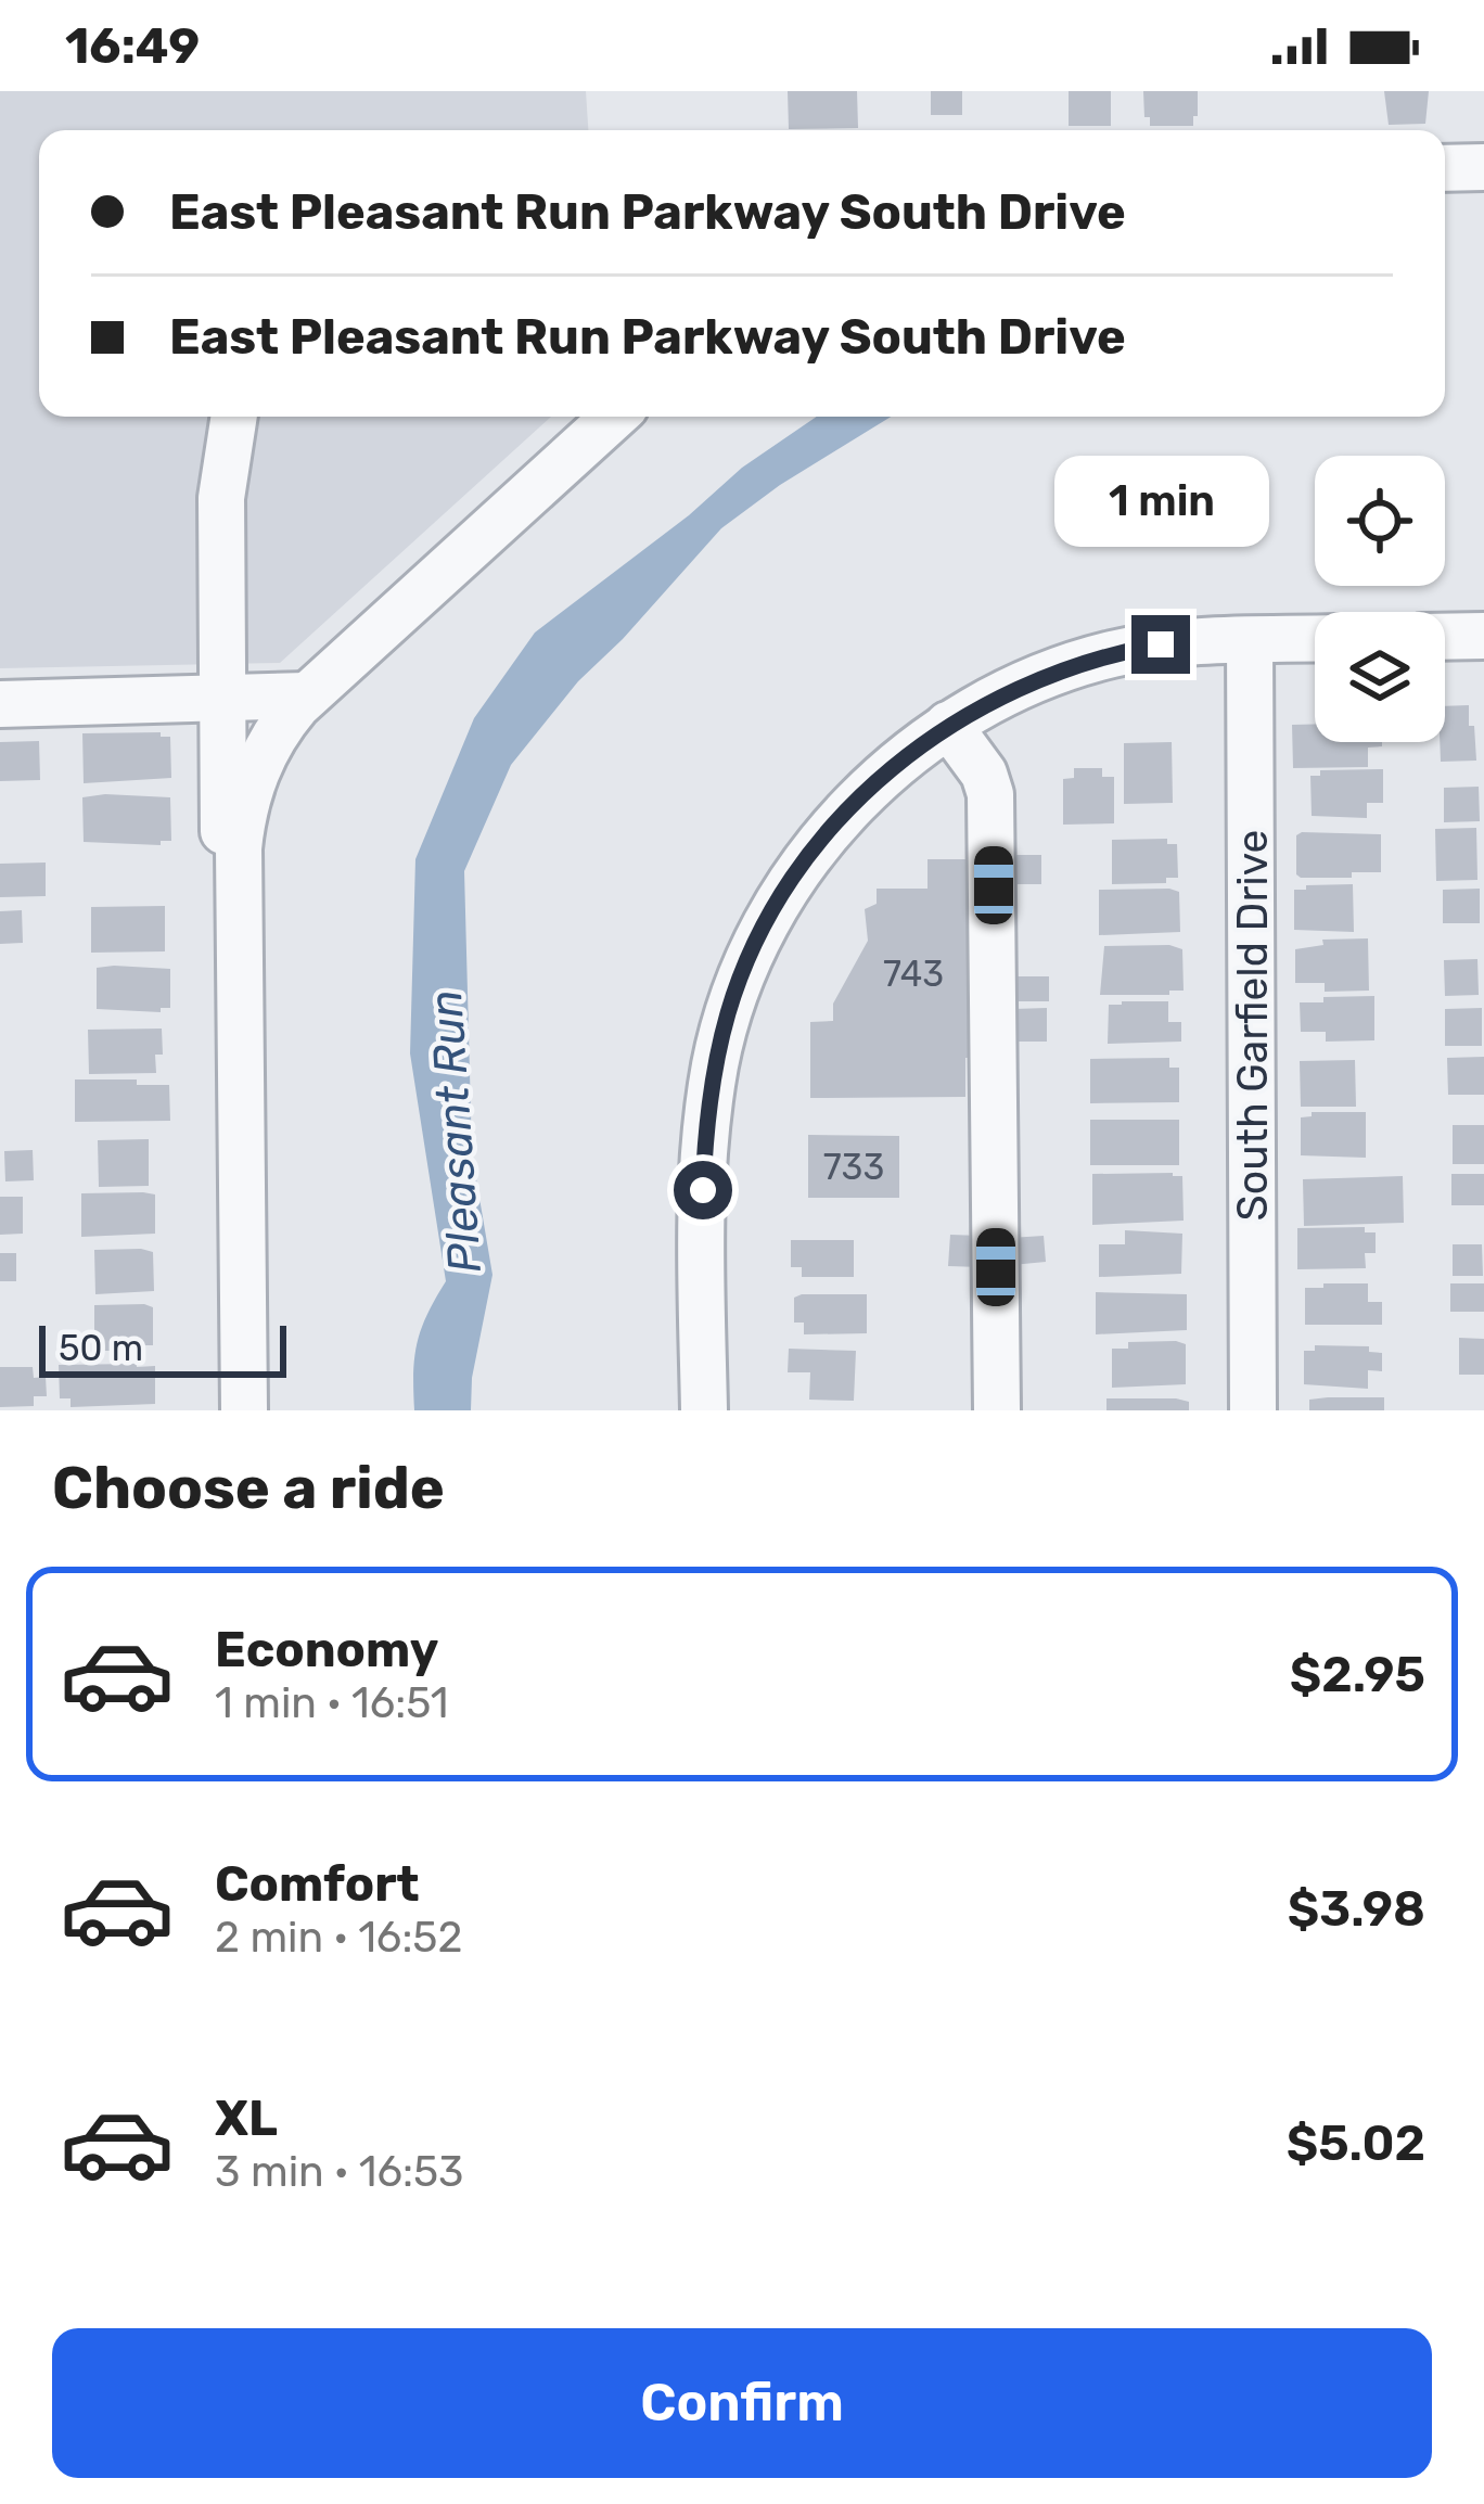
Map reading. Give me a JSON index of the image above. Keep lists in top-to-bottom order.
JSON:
{
  "streets": {
    "street": ["South Garfield Drive"]
  },
  "water": ["Pleasant Run"],
  "house_numbers": ["743", "733"],
  "scale_bar": "50 m",
  "page": {
    "status": "16:49",
    "banner": ["East Pleasant Run Parkway South Drive", "East Pleasant Run Parkway South Drive"],
    "bubble": "1 min",
    "scale": "50 m",
    "heading": "Choose a ride",
    "list": [
      {
        "name": "Economy",
        "note": "1 min · 16:51",
        "value": "$2.95"
      },
      {
        "name": "Comfort",
        "note": "2 min · 16:52",
        "value": "$3.98"
      },
      {
        "name": "XL",
        "note": "3 min · 16:53",
        "value": "$5.02"
      }
    ],
    "buttons": "Confirm"
  }
}
